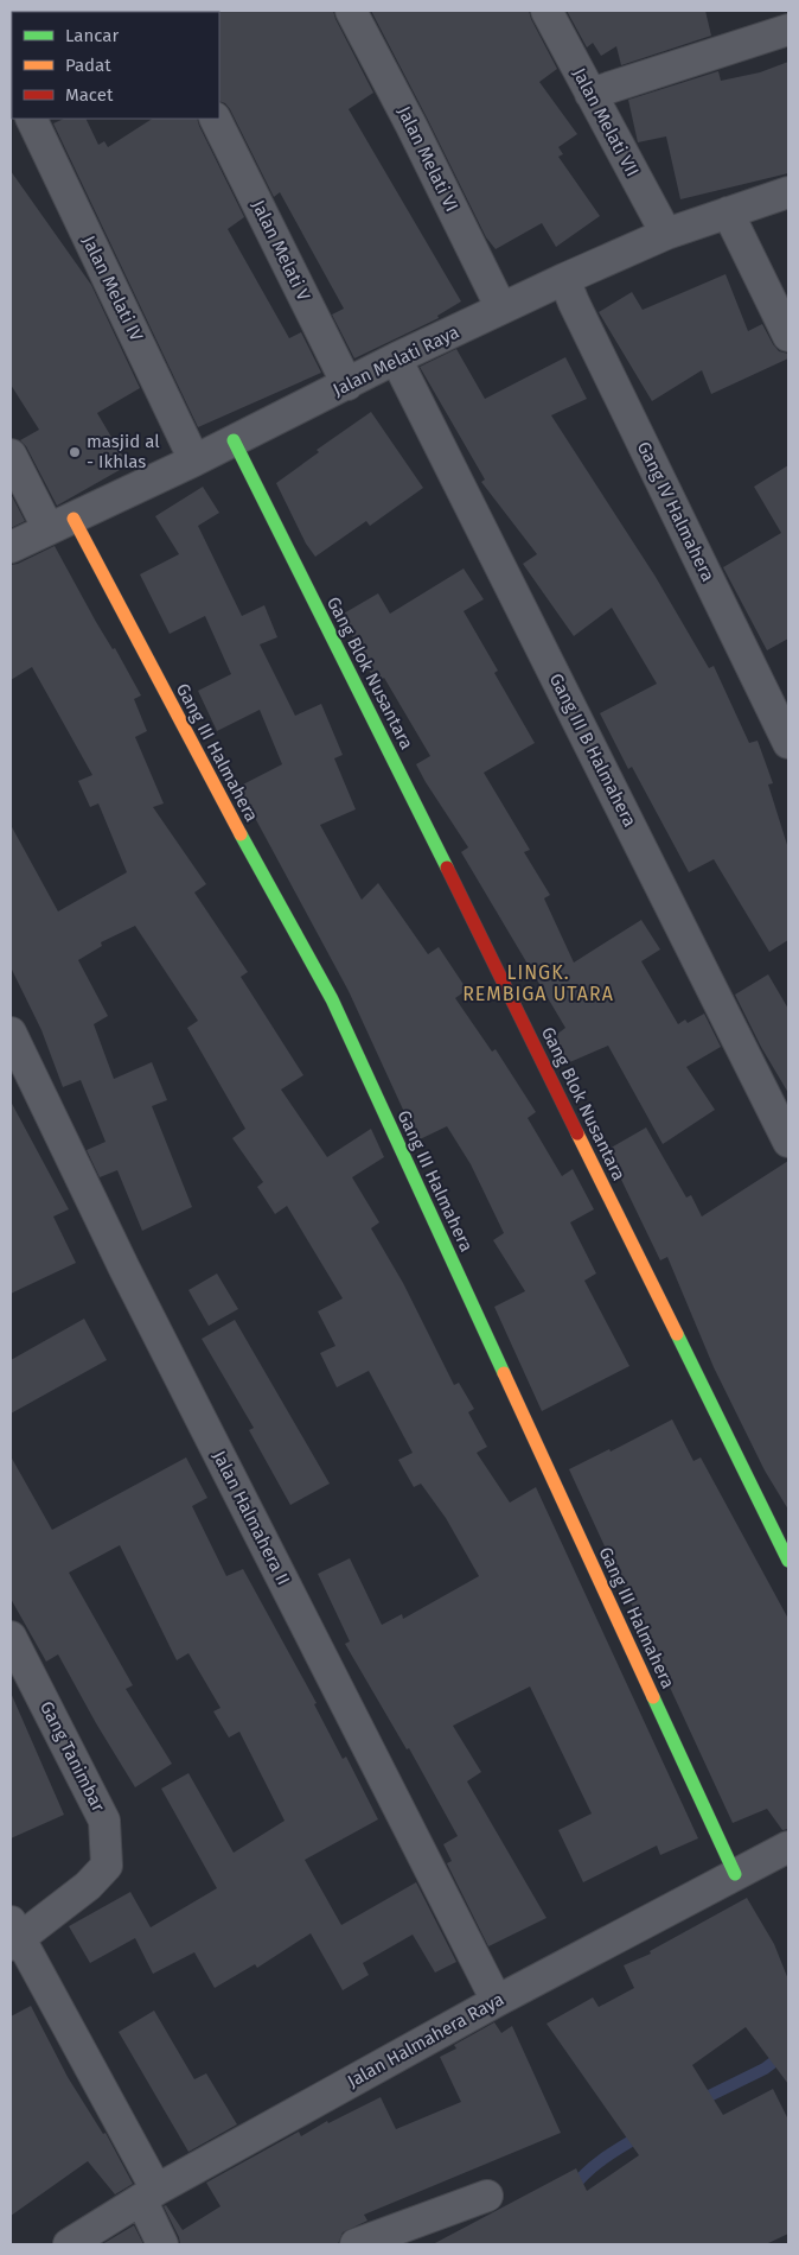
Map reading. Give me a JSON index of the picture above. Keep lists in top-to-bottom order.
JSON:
{
  "streets": {
    "street": [
      "Jalan Melati VII",
      "Jalan Melati VI",
      "Jalan Melati V",
      "Jalan Melati IV",
      "Jalan Melati Raya",
      "Gang IV Halmahera",
      "Gang Blok Nusantara",
      "Gang III B Halmahera",
      "Gang III Halmahera",
      "Jalan Halmahera II",
      "Gang Tanimbar",
      "Jalan Halmahera Raya"
    ]
  },
  "crossings": [
    ["Jalan Melati VII", "Jalan Melati Raya"],
    ["Jalan Melati VI", "Jalan Melati Raya"],
    ["Jalan Melati V", "Jalan Melati Raya"],
    ["Jalan Melati IV", "Jalan Melati Raya"],
    ["Jalan Melati Raya", "Gang IV Halmahera"],
    ["Jalan Melati Raya", "Gang Blok Nusantara"],
    ["Jalan Melati Raya", "Gang III B Halmahera"],
    ["Jalan Melati Raya", "Gang III Halmahera"],
    ["Gang III Halmahera", "Jalan Halmahera Raya"],
    ["Jalan Halmahera II", "Jalan Halmahera Raya"]
  ],
  "districts": ["LINGK. REMBIGA UTARA"],
  "places": ["masjid al - Ikhlas"],
  "legend": ["Lancar", "Padat", "Macet"]
}
